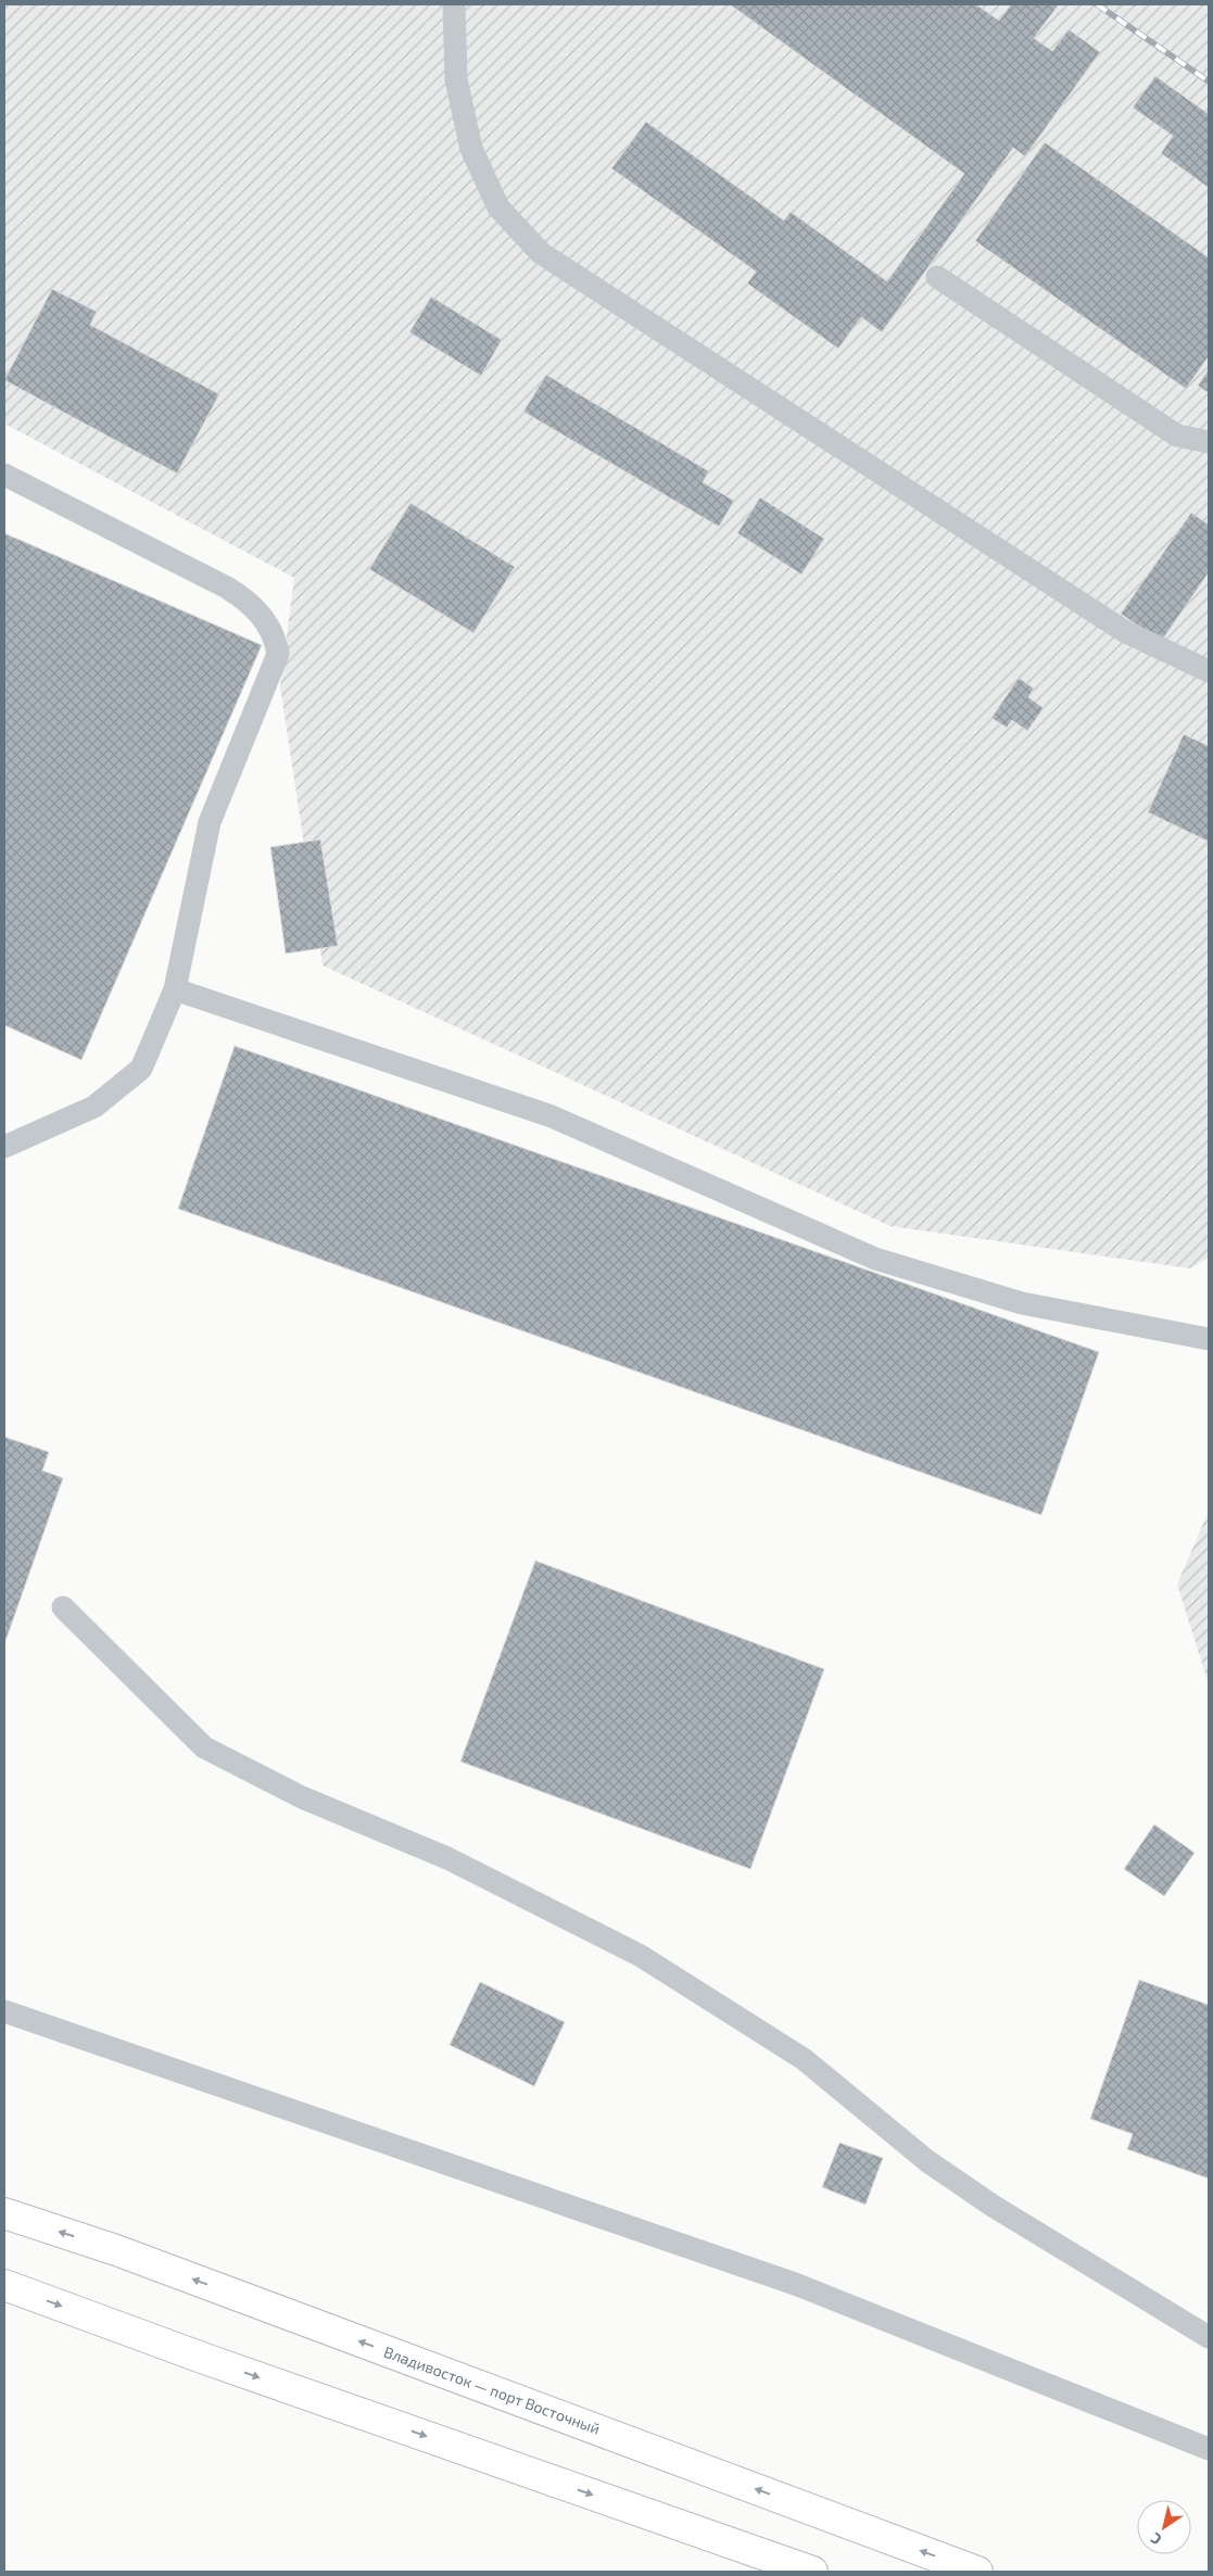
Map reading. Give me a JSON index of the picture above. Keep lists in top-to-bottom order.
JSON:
{
  "streets": {
    "highway": ["Владивосток — порт Восточный"]
  },
  "north": "bottom left"
}
